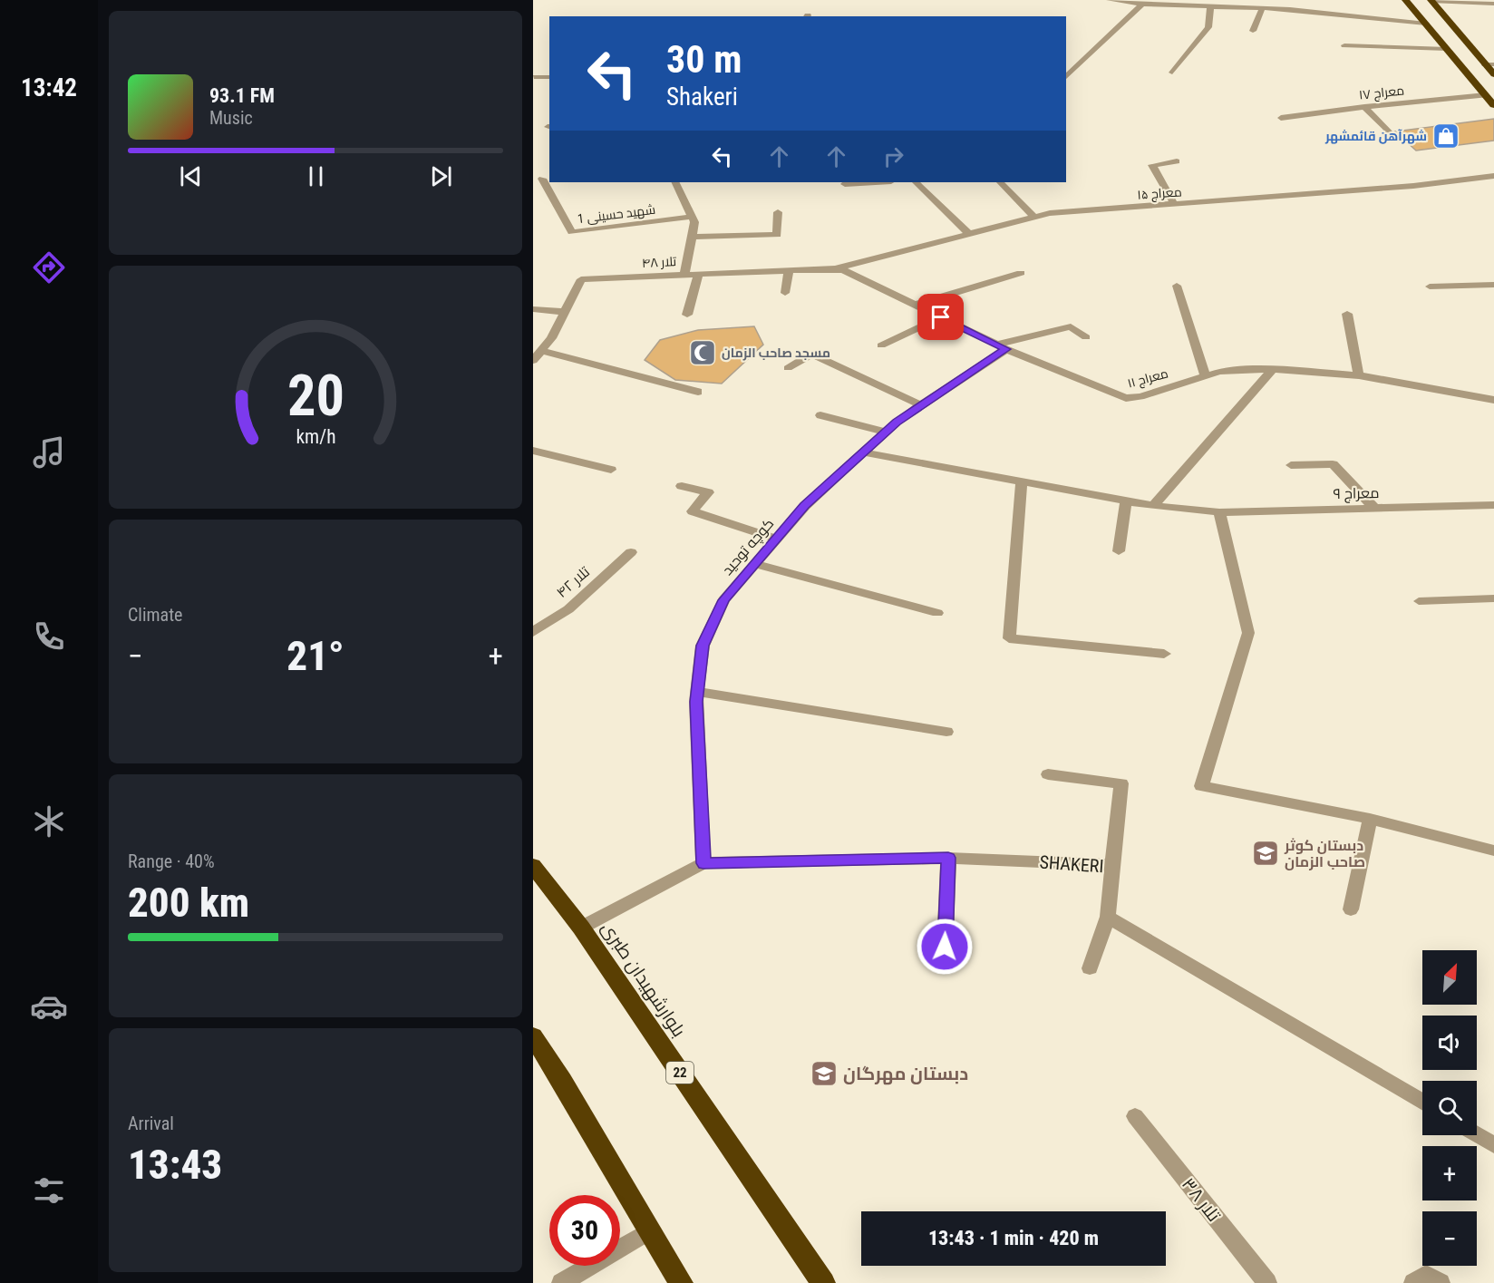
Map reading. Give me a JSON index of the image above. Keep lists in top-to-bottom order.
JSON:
{
  "streets": {
    "highway": ["بلوارشهیدان طبری", "22"],
    "street": [
      "معراج ۱۷",
      "معراج ۱۵",
      "شهید حسینی 1",
      "تلار ۴۸",
      "معراج ۱۱",
      "معراج ۹",
      "کوچه توحید",
      "تلار ۴۲",
      "SHAKERI",
      "تلار ۳۸"
    ]
  },
  "crossings": [
    ["معراج ۱۵", "تلار ۴۸"],
    ["معراج ۱۵", "معراج ۱۱"],
    ["تلار ۴۸", "معراج ۱۱"],
    ["معراج ۱۱", "کوچه توحید"],
    ["معراج ۹", "کوچه توحید"],
    ["کوچه توحید", "SHAKERI"]
  ],
  "places": {
    "shop": ["شهرآهن قائمشهر"],
    "mosque": ["مسجد صاحب الزمان"],
    "school or university": ["دبستان کوثر صاحب الزمان", "دبستان مهرگان"]
  },
  "north": "top right",
  "page": {
    "tabs": "13:42",
    "turn": ["30 m", "Shakeri"],
    "song": ["93.1 FM", "Music"],
    "tile": [
      "Climate",
      ["Range · 40%", "200 km"],
      ["Arrival", "13:43"]
    ],
    "heat": ["−", "21°", "+"],
    "map_buttons": ["+", "−"],
    "limit": "30",
    "trip": "13:43 · 1 min · 420 m",
    "gauge": ["20", "km/h"]
  }
}
